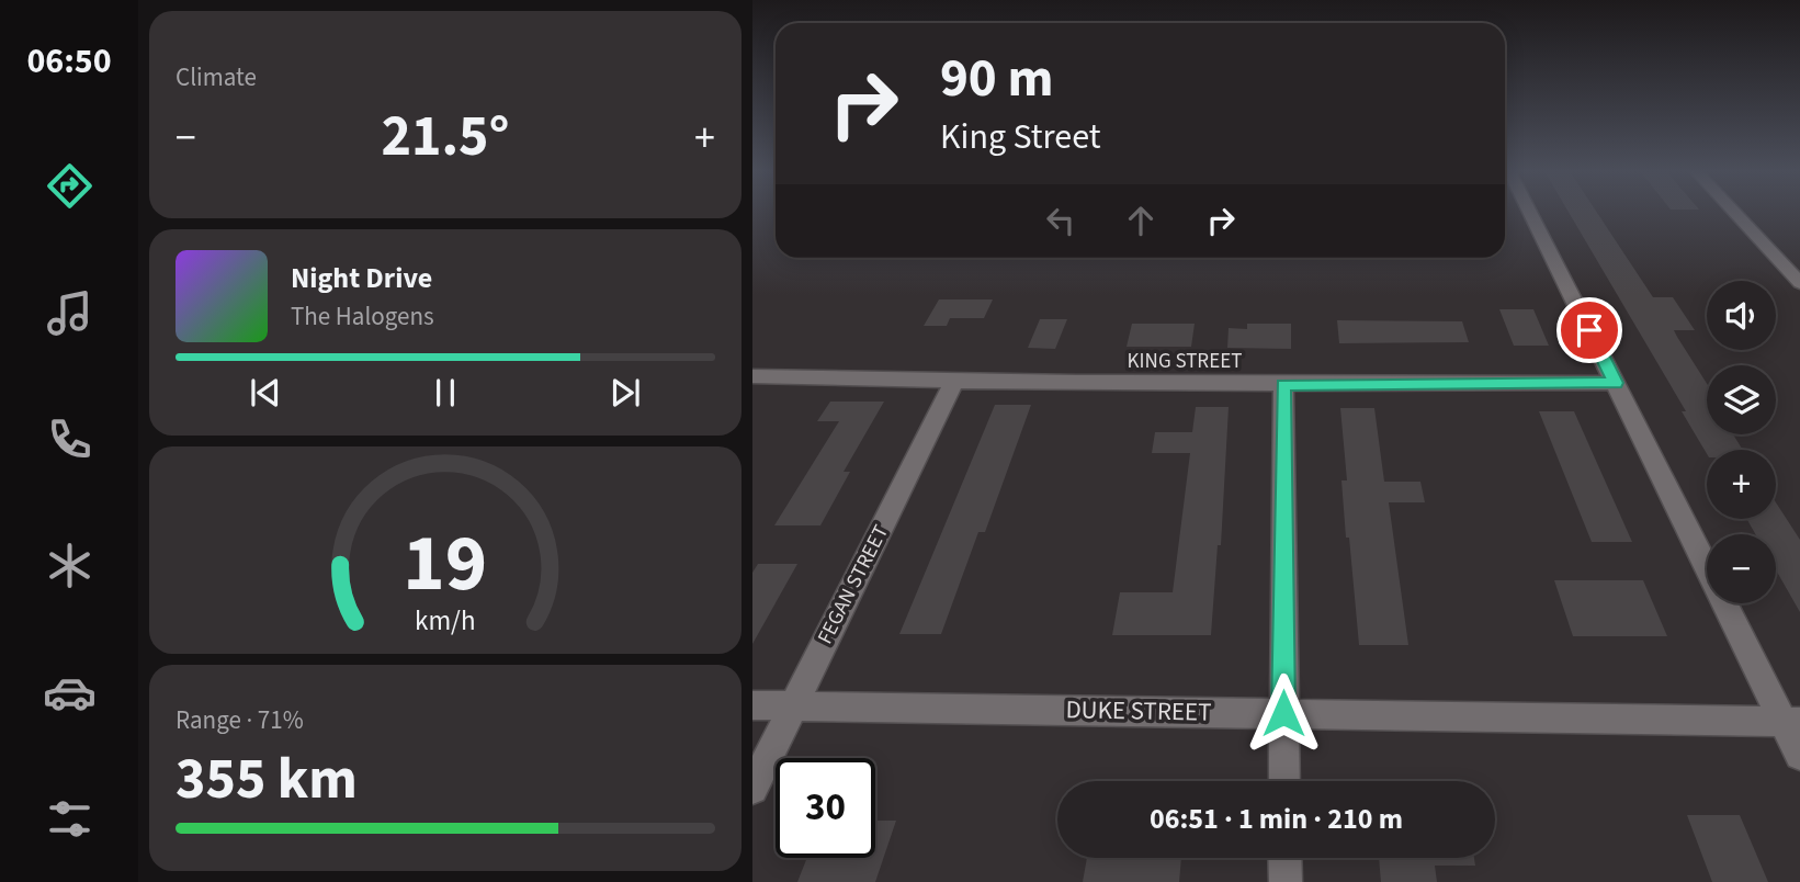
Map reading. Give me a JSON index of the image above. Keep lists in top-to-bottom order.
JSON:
{
  "streets": {
    "street": ["KING STREET", "FEGAN STREET", "DUKE STREET"]
  },
  "crossings": [
    ["KING STREET", "FEGAN STREET"],
    ["FEGAN STREET", "DUKE STREET"]
  ],
  "page": {
    "tabs": "06:50",
    "tile": [
      "Climate",
      ["Range · 71%", "355 km"]
    ],
    "turn": ["90 m", "King Street"],
    "heat": ["−", "21.5°", "+"],
    "song": ["Night Drive", "The Halogens"],
    "map_buttons": ["+", "−"],
    "limit": "30",
    "trip": "06:51 · 1 min · 210 m",
    "gauge": ["19", "km/h"]
  }
}
